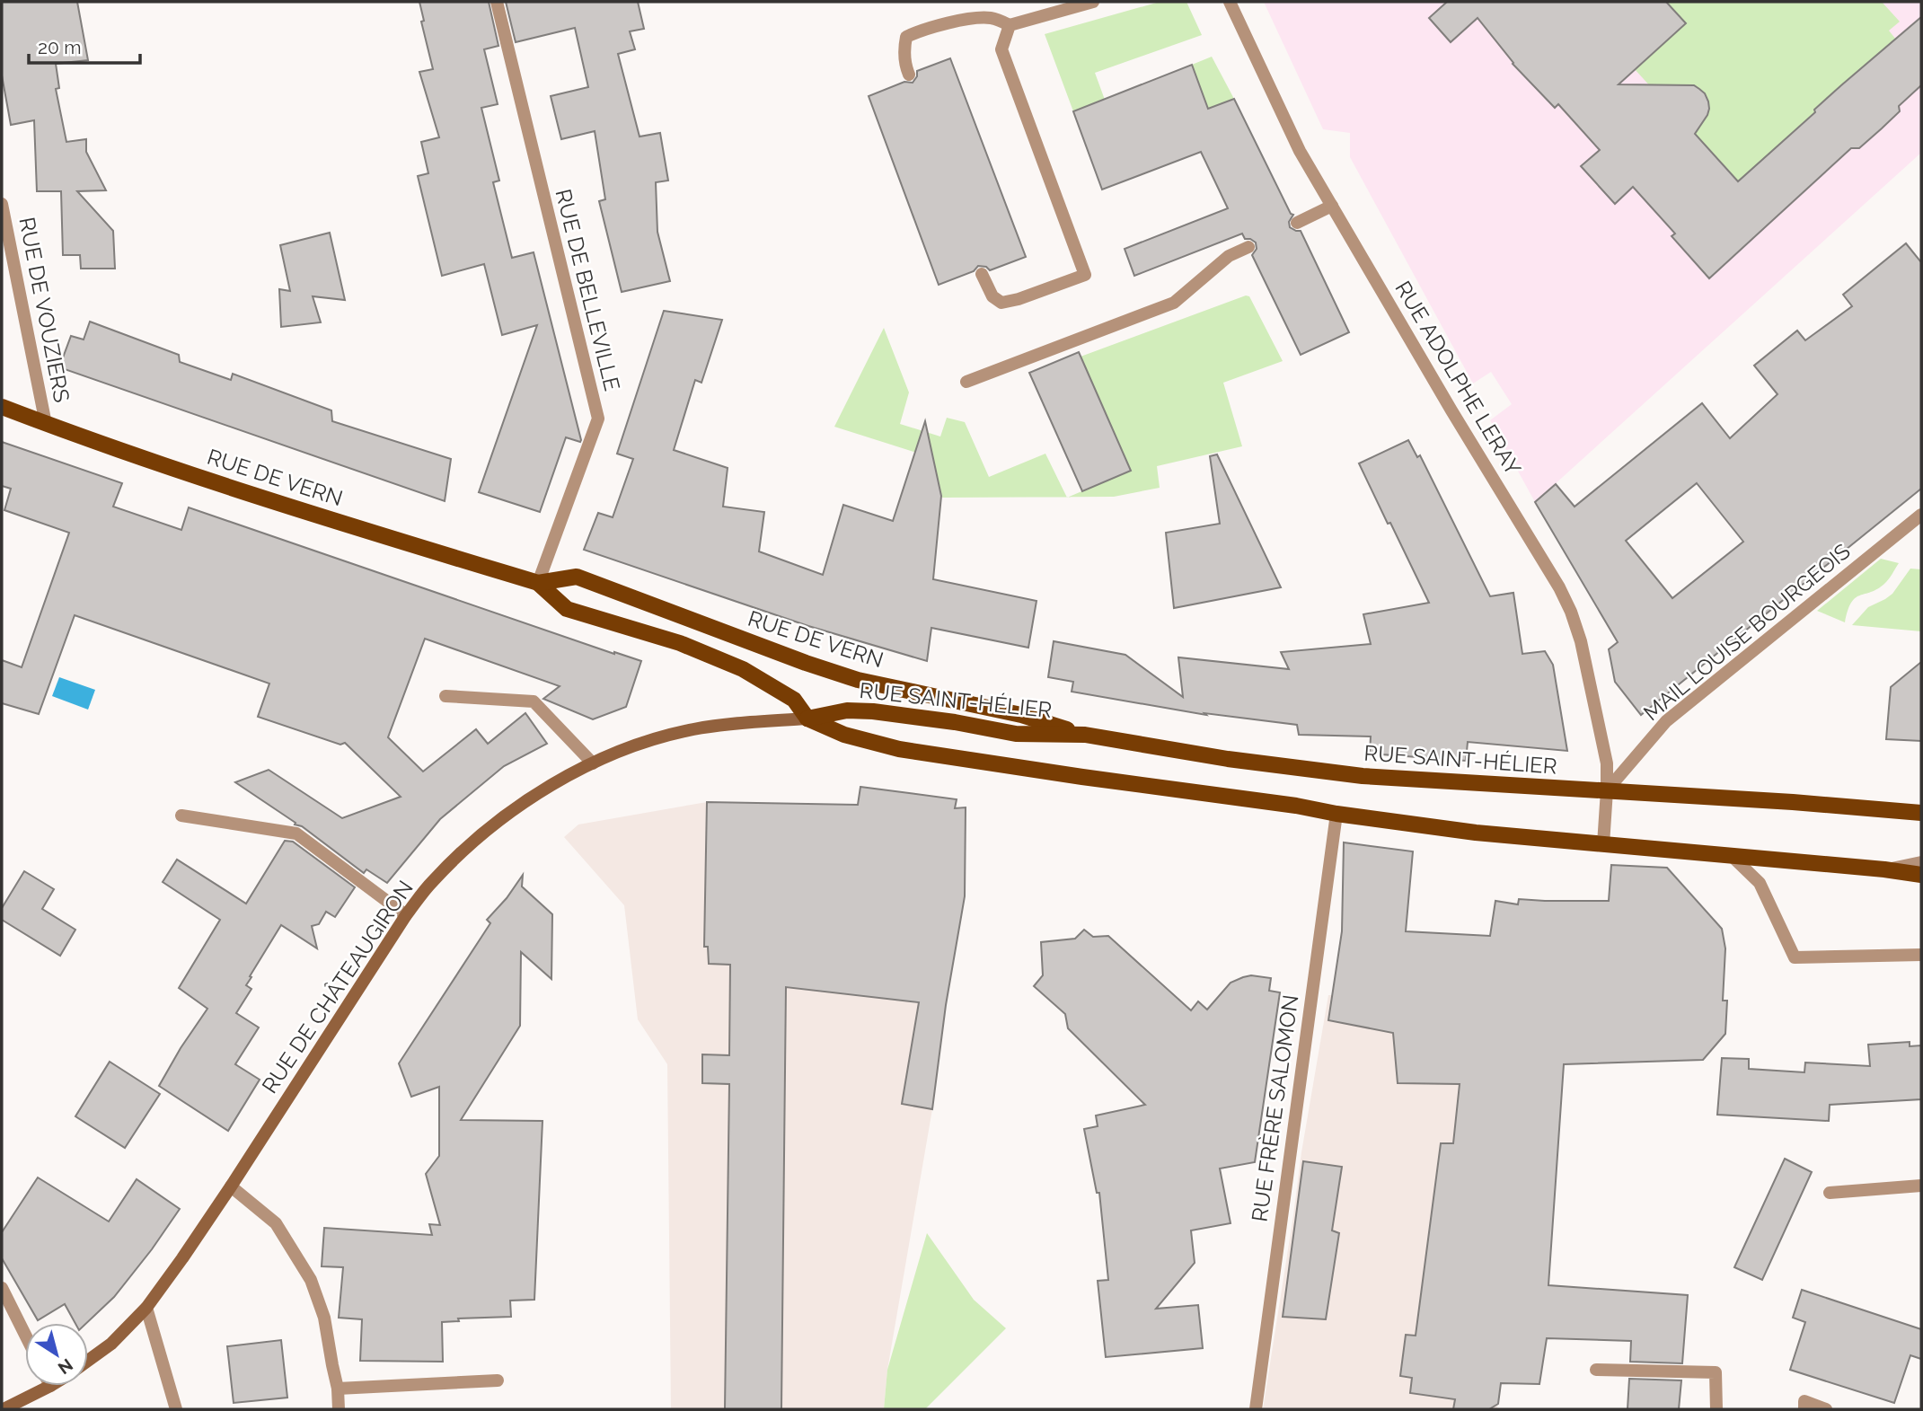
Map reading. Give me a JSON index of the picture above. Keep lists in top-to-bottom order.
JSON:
{
  "streets": {
    "main road": ["RUE DE VERN", "RUE SAINT-HÉLIER", "RUE DE CHÂTEAUGIRON"],
    "street": [
      "RUE DE BELLEVILLE",
      "RUE DE VOUZIERS",
      "RUE ADOLPHE LERAY",
      "MAIL LOUISE BOURGEOIS",
      "RUE FRÈRE SALOMON"
    ]
  },
  "crossings": [
    ["RUE DE BELLEVILLE", "RUE DE VERN"],
    ["RUE DE VOUZIERS", "RUE DE VERN"],
    ["RUE ADOLPHE LERAY", "MAIL LOUISE BOURGEOIS"],
    ["RUE ADOLPHE LERAY", "RUE SAINT-HÉLIER"],
    ["RUE DE VERN", "RUE SAINT-HÉLIER"],
    ["RUE DE VERN", "RUE DE CHÂTEAUGIRON"],
    ["MAIL LOUISE BOURGEOIS", "RUE SAINT-HÉLIER"],
    ["RUE SAINT-HÉLIER", "RUE DE CHÂTEAUGIRON"]
  ],
  "scale_bar": "20 m",
  "north": "bottom right"
}
